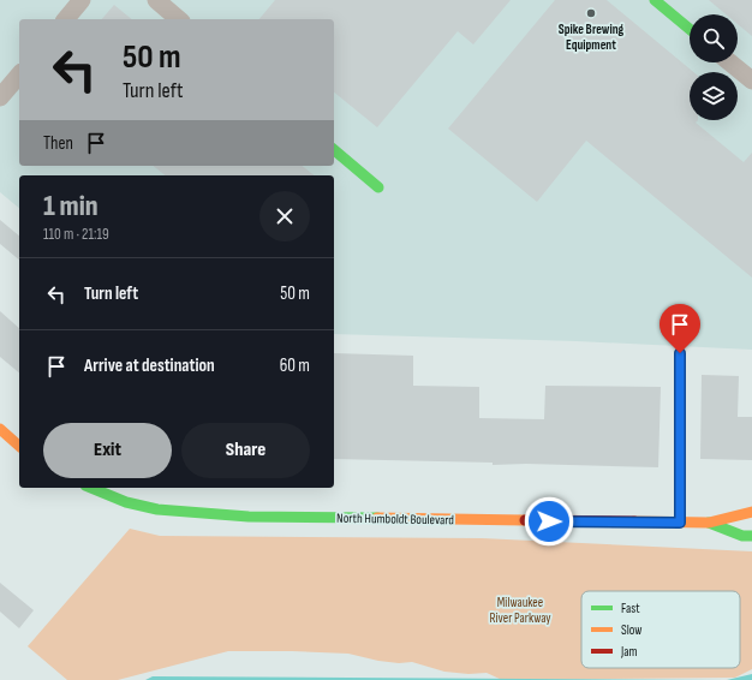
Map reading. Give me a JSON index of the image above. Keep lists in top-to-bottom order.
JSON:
{
  "streets": {
    "main road": ["North Humboldt Boulevard"]
  },
  "parks": ["Milwaukee River Parkway"],
  "places": ["Spike Brewing Equipment"],
  "legend": ["Fast", "Slow", "Jam"],
  "page": {
    "turn": ["50 m", "Turn left"],
    "then": "Then",
    "heading": ["1 min", "110 m · 21:19"],
    "list": [
      {
        "name": "Turn left",
        "value": "50 m"
      },
      {
        "name": "Arrive at destination",
        "value": "60 m"
      }
    ],
    "buttons": ["Exit", "Share"]
  }
}
